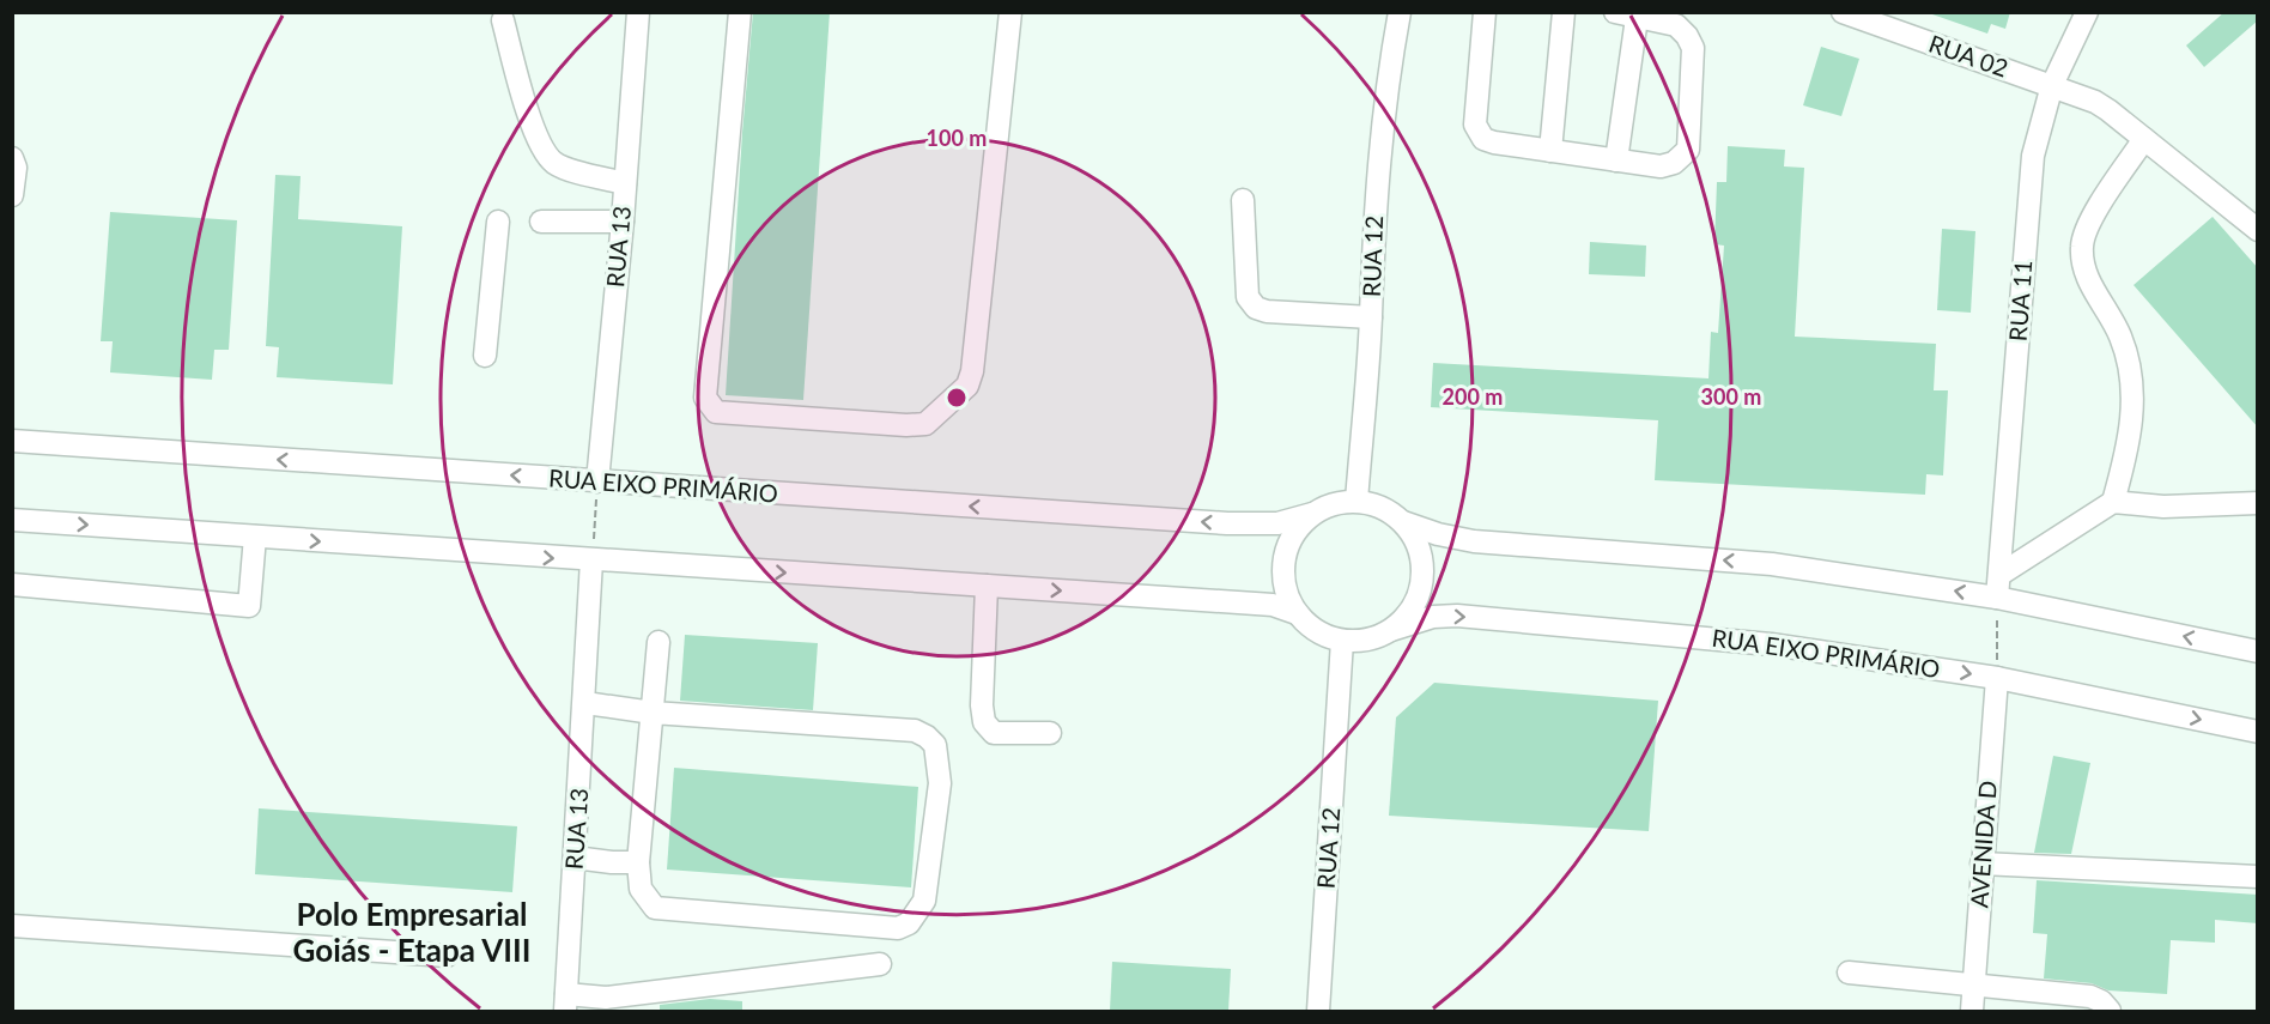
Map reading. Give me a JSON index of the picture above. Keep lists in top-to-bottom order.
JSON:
{
  "streets": {
    "street": [
      "RUA 02",
      "RUA 13",
      "RUA 12",
      "RUA 11",
      "RUA EIXO PRIMÁRIO",
      "AVENIDA D"
    ]
  },
  "crossings": [
    ["RUA 02", "RUA 11"],
    ["RUA 13", "RUA EIXO PRIMÁRIO"],
    ["RUA 12", "RUA EIXO PRIMÁRIO"],
    ["RUA EIXO PRIMÁRIO", "AVENIDA D"]
  ],
  "districts": ["Polo Empresarial Goiás - Etapa VIII"],
  "rings": ["100 m", "200 m", "300 m"]
}
